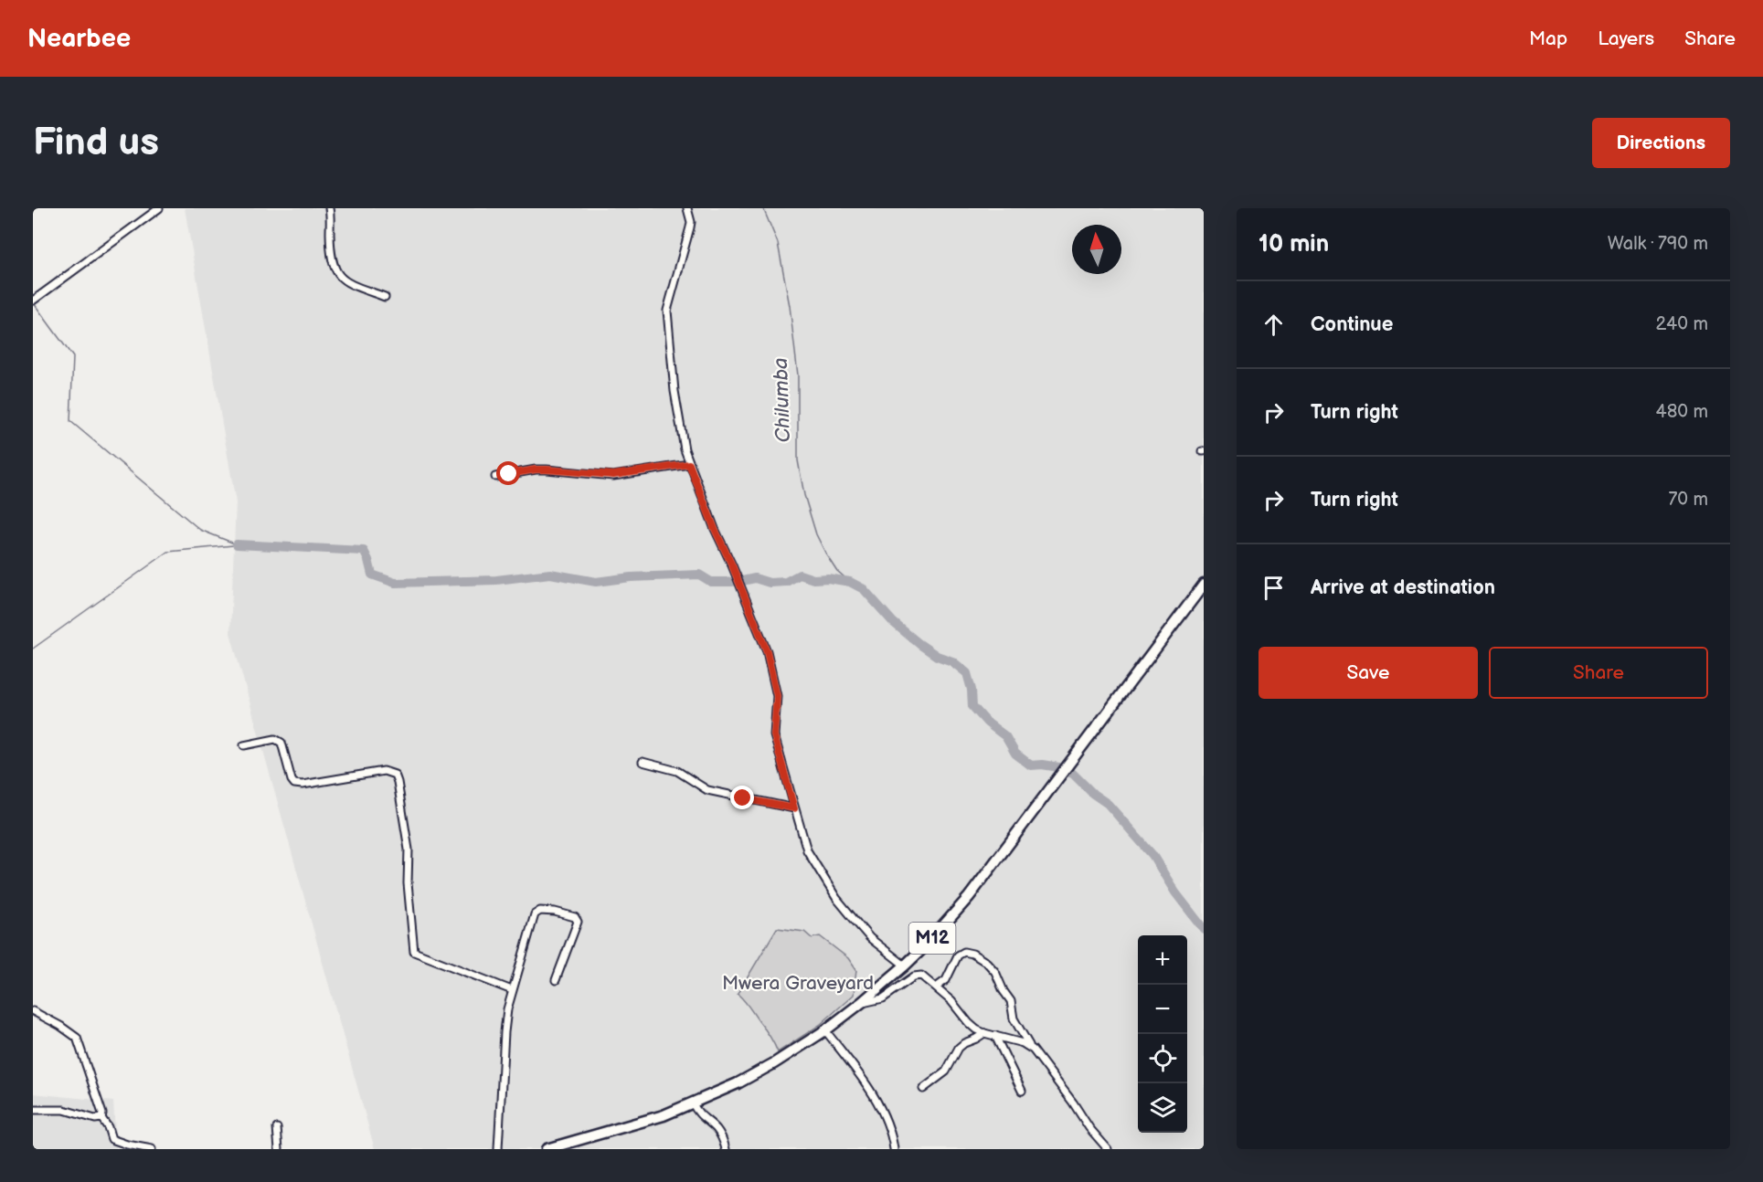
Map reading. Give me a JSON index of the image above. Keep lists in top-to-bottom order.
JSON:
{
  "streets": {
    "highway": ["M12"]
  },
  "water": ["Chilumba"],
  "parks": ["Mwera Graveyard"],
  "north": "top",
  "page": {
    "header": "Nearbee",
    "nav": ["Map", "Layers", "Share"],
    "buttons": [
      "Directions",
      ["Save", "Share"]
    ],
    "title": "Find us",
    "heading": ["10 min", "Walk · 790 m"],
    "list": [
      ["Continue", "240 m"],
      ["Turn right", "480 m"],
      ["Turn right", "70 m"],
      "Arrive at destination"
    ],
    "map_buttons": ["+", "−"]
  }
}
